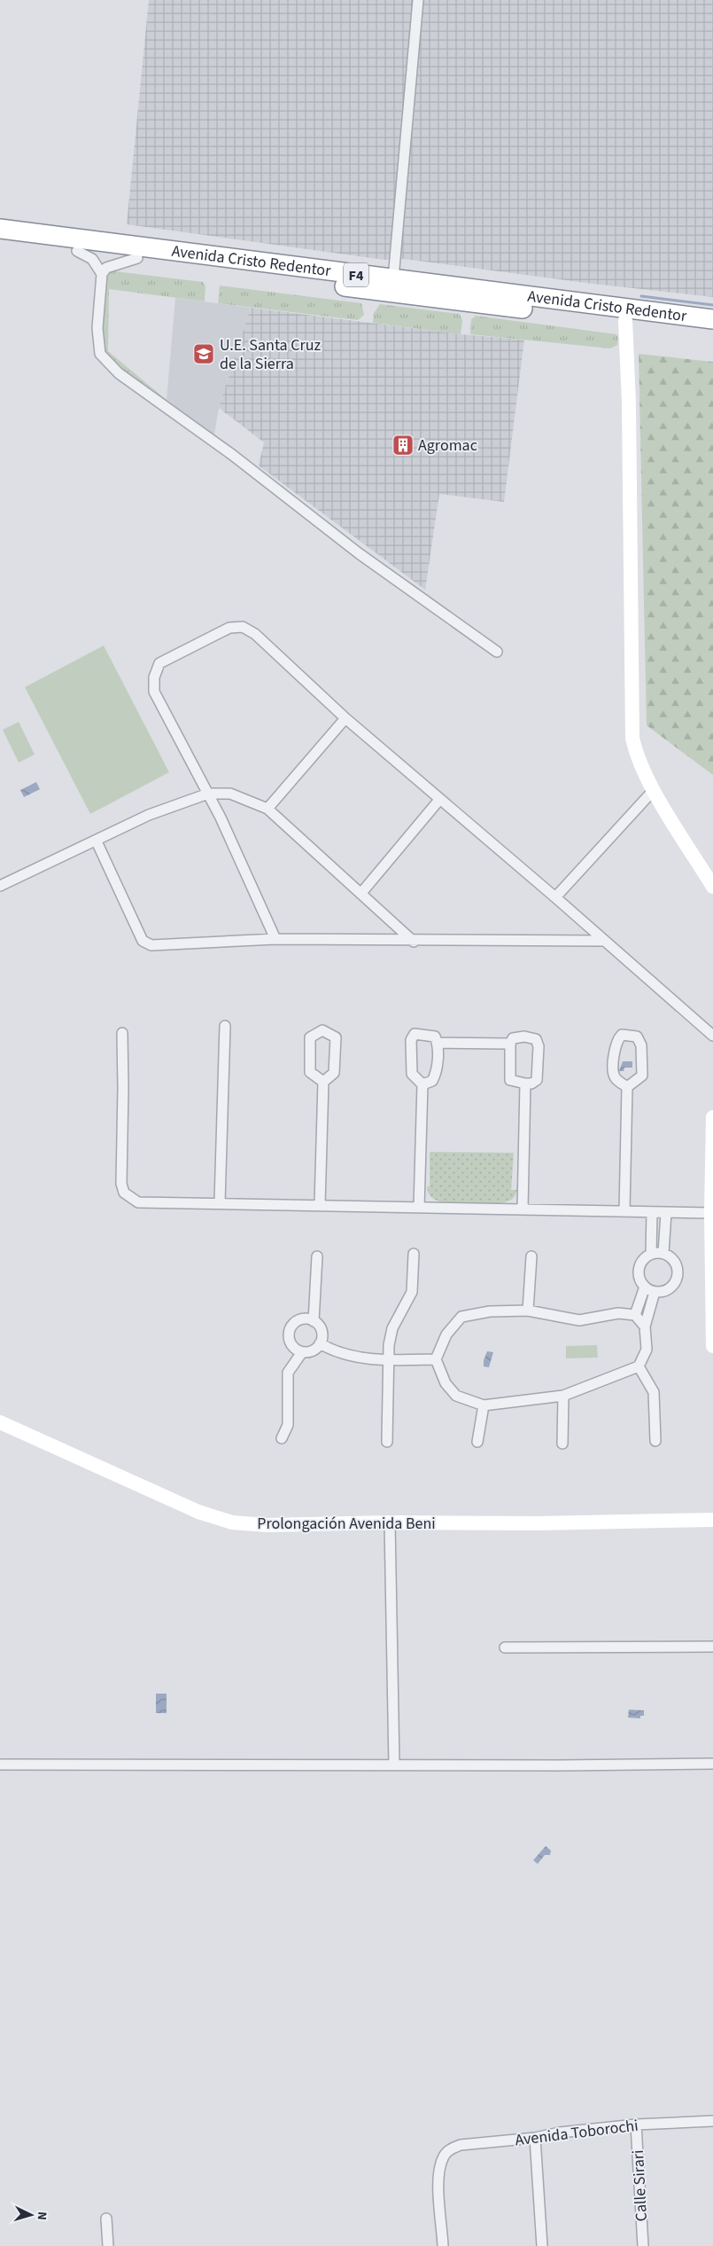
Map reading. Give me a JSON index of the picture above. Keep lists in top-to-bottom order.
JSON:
{
  "streets": {
    "highway": ["Avenida Cristo Redentor", "F4"],
    "street": ["Prolongación Avenida Beni", "Avenida Toborochi", "Calle Sirari"]
  },
  "crossings": [
    ["Avenida Toborochi", "Calle Sirari"]
  ],
  "places": {
    "school or university": ["U.E. Santa Cruz de la Sierra"],
    "building": ["Agromac"]
  },
  "north": "right"
}
